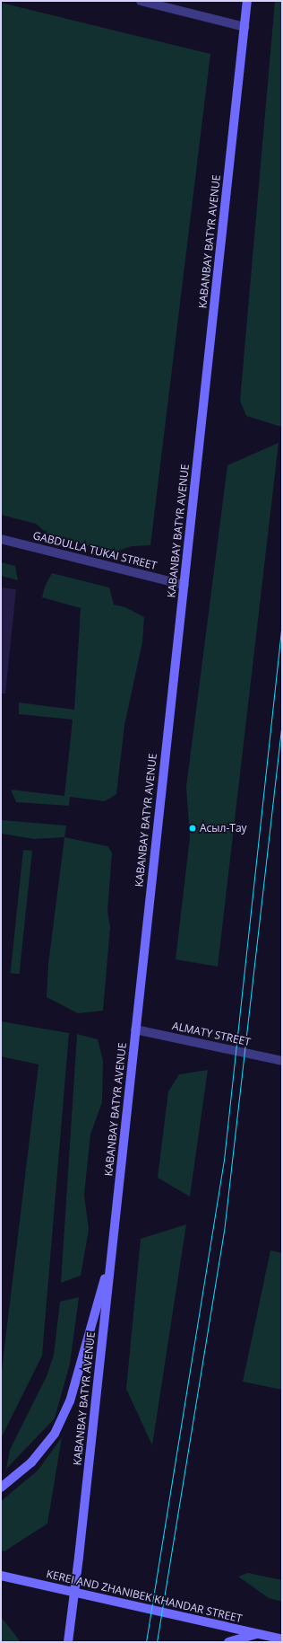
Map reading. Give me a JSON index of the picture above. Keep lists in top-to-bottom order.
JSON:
{
  "streets": {
    "main road": ["KABANBAY BATYR AVENUE", "KEREI AND ZHANIBEK KHANDAR STREET"],
    "street": ["GABDULLA TUKAI STREET", "ALMATY STREET"]
  },
  "crossings": [
    ["KABANBAY BATYR AVENUE", "GABDULLA TUKAI STREET"],
    ["KABANBAY BATYR AVENUE", "ALMATY STREET"],
    ["KABANBAY BATYR AVENUE", "KEREI AND ZHANIBEK KHANDAR STREET"]
  ],
  "places": ["Асыл-Тау"]
}
